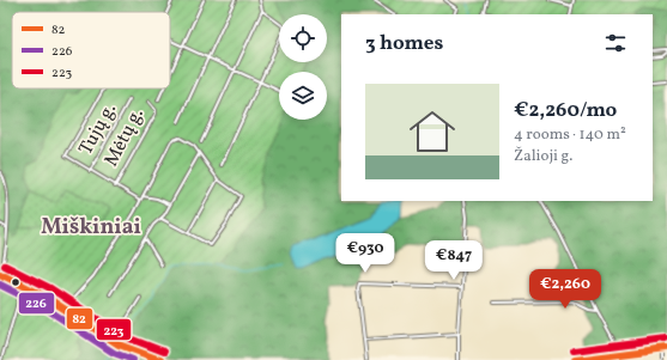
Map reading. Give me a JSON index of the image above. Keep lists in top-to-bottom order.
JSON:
{
  "streets": {
    "street": ["Tujų g.", "Mėtų g."]
  },
  "districts": ["Miškiniai"],
  "lines": ["transit line 223", "transit line 82", "transit line 226"],
  "legend": ["82", "226", "223"],
  "page": {
    "heading": "3 homes",
    "list": [
      {
        "name": "€2,260/mo",
        "note": "4 rooms · 140 m² · Žalioji g."
      }
    ],
    "price": ["€930", "€847", "€2,260"]
  }
}
